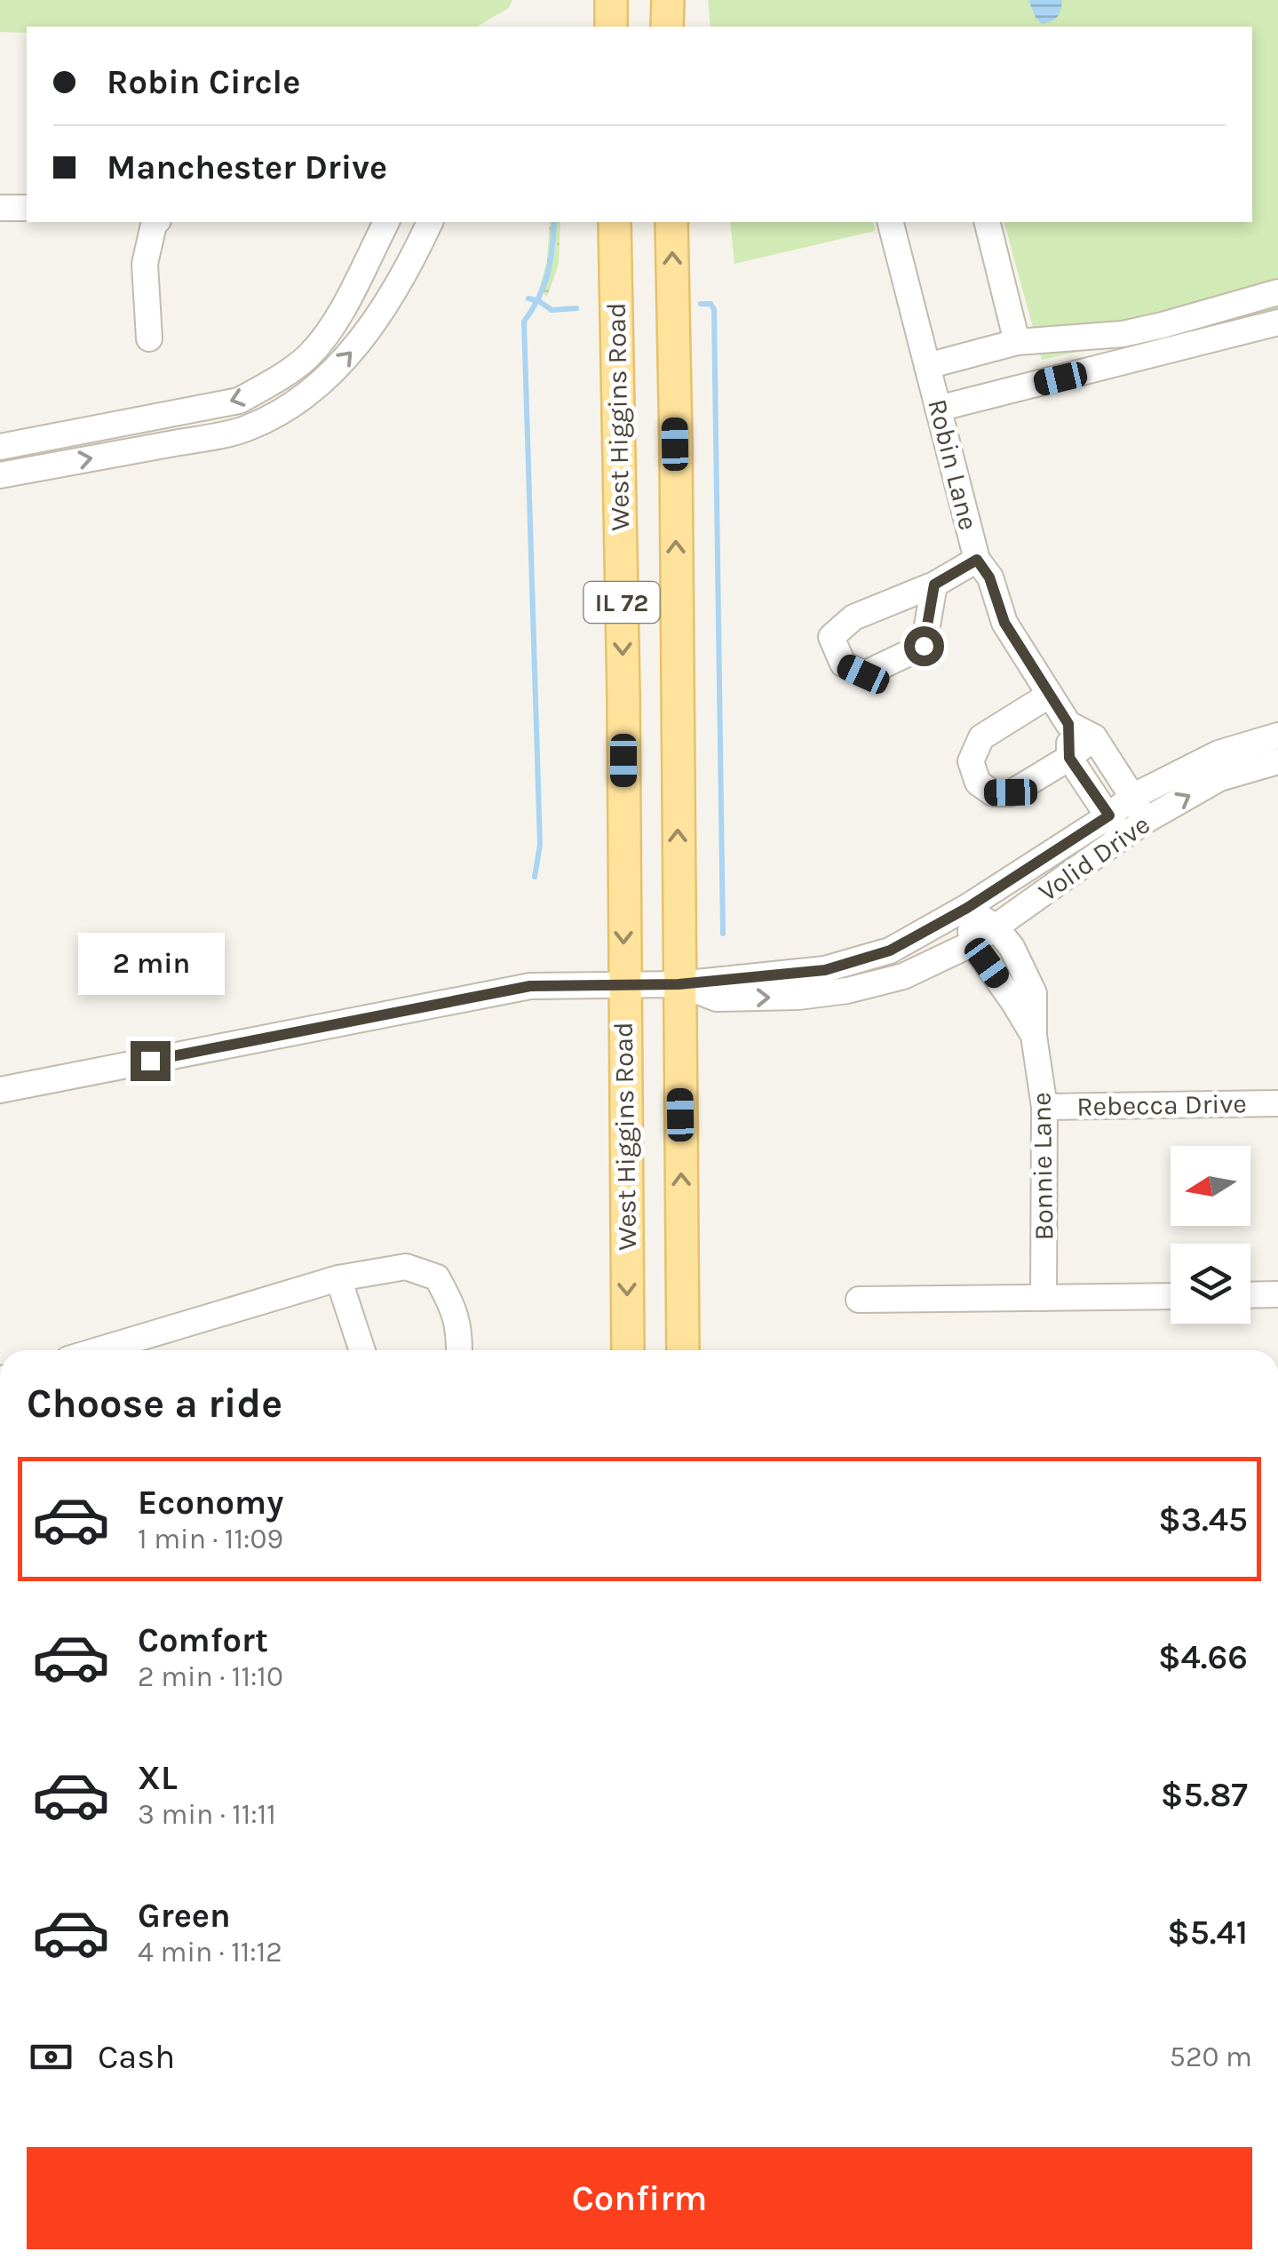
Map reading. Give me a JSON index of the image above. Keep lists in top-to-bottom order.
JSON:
{
  "streets": {
    "main road": ["West Higgins Road", "IL 72"],
    "street": [
      "Robin Lane",
      "Volid Drive",
      "Rebecca Drive",
      "Bonnie Lane"
    ]
  },
  "crossings": [
    ["West Higgins Road", "Volid Drive"],
    ["Volid Drive", "Bonnie Lane"],
    ["Rebecca Drive", "Bonnie Lane"]
  ],
  "north": "left",
  "page": {
    "banner": ["Robin Circle", "Manchester Drive"],
    "bubble": "2 min",
    "heading": "Choose a ride",
    "list": [
      {
        "name": "Economy",
        "note": "1 min · 11:09",
        "value": "$3.45"
      },
      {
        "name": "Comfort",
        "note": "2 min · 11:10",
        "value": "$4.66"
      },
      {
        "name": "XL",
        "note": "3 min · 11:11",
        "value": "$5.87"
      },
      {
        "name": "Green",
        "note": "4 min · 11:12",
        "value": "$5.41"
      }
    ],
    "pay": ["Cash", "520 m"],
    "buttons": "Confirm"
  }
}
